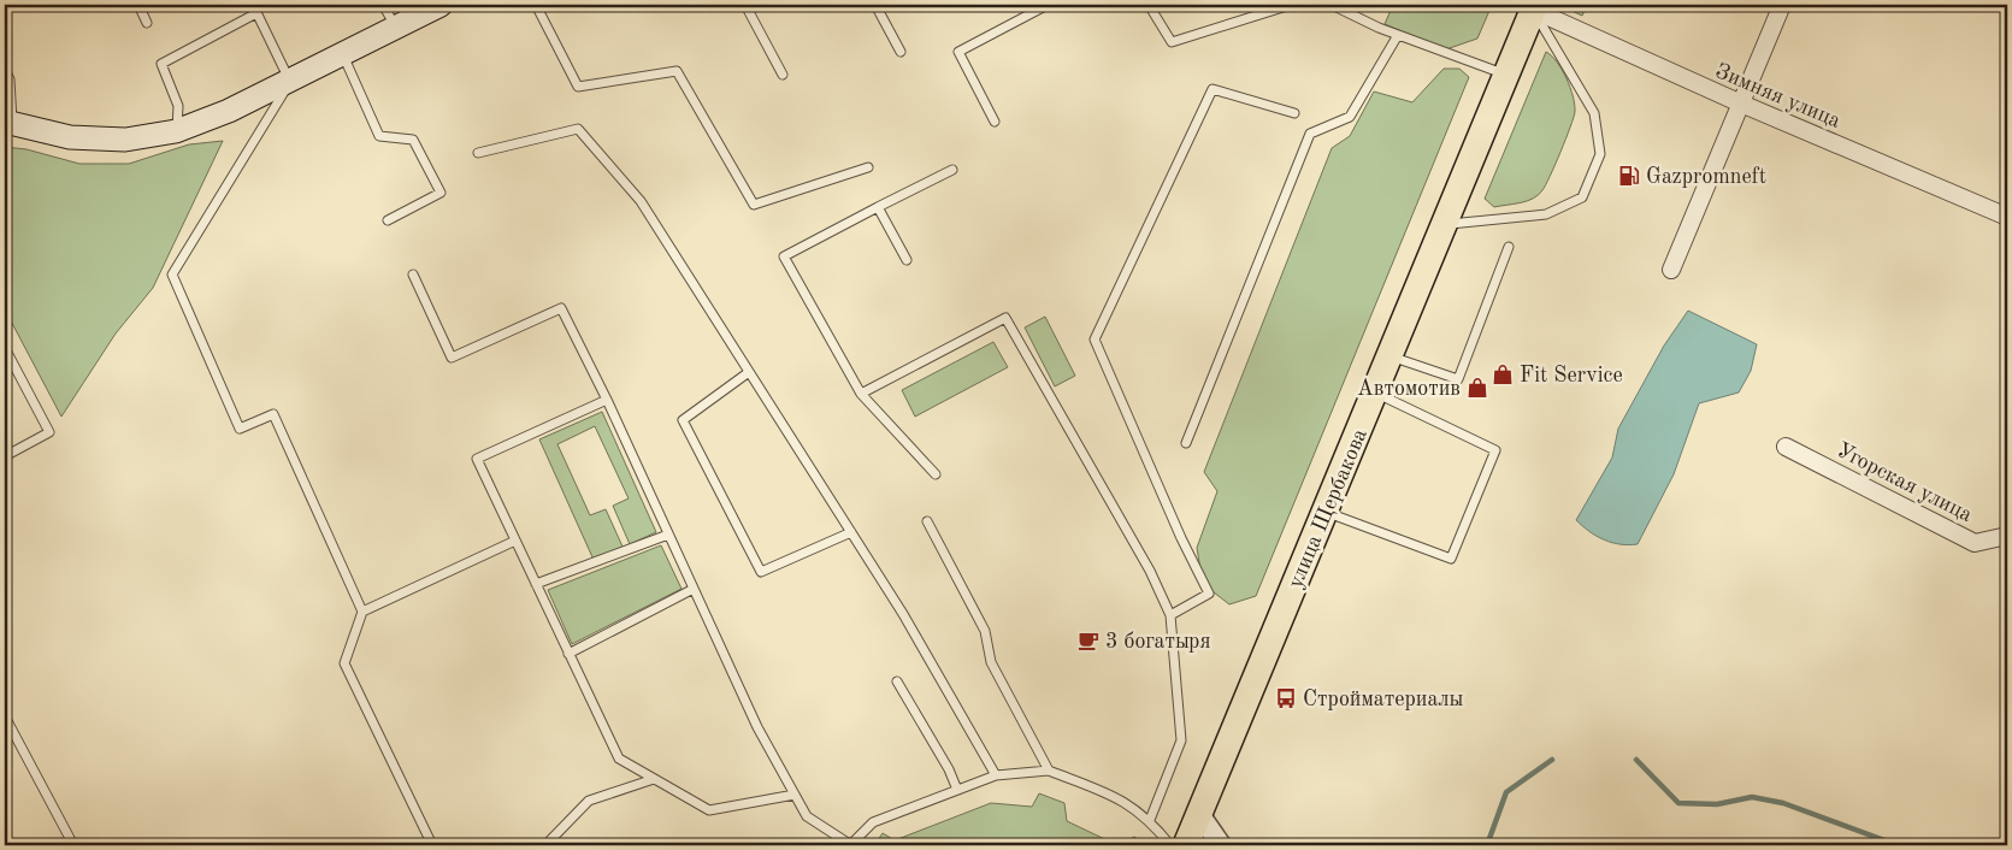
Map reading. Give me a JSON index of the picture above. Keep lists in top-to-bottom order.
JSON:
{
  "streets": {
    "main road": ["улица Щербакова"],
    "street": ["Зимняя улица", "Угорская улица"]
  },
  "crossings": [
    ["Зимняя улица", "улица Щербакова"]
  ],
  "places": {
    "fuel station": ["Gazpromneft"],
    "shop": ["Fit Service", "Автомотив"],
    "cafe": ["3 богатыря"],
    "bus stop": ["Стройматериалы"]
  }
}
